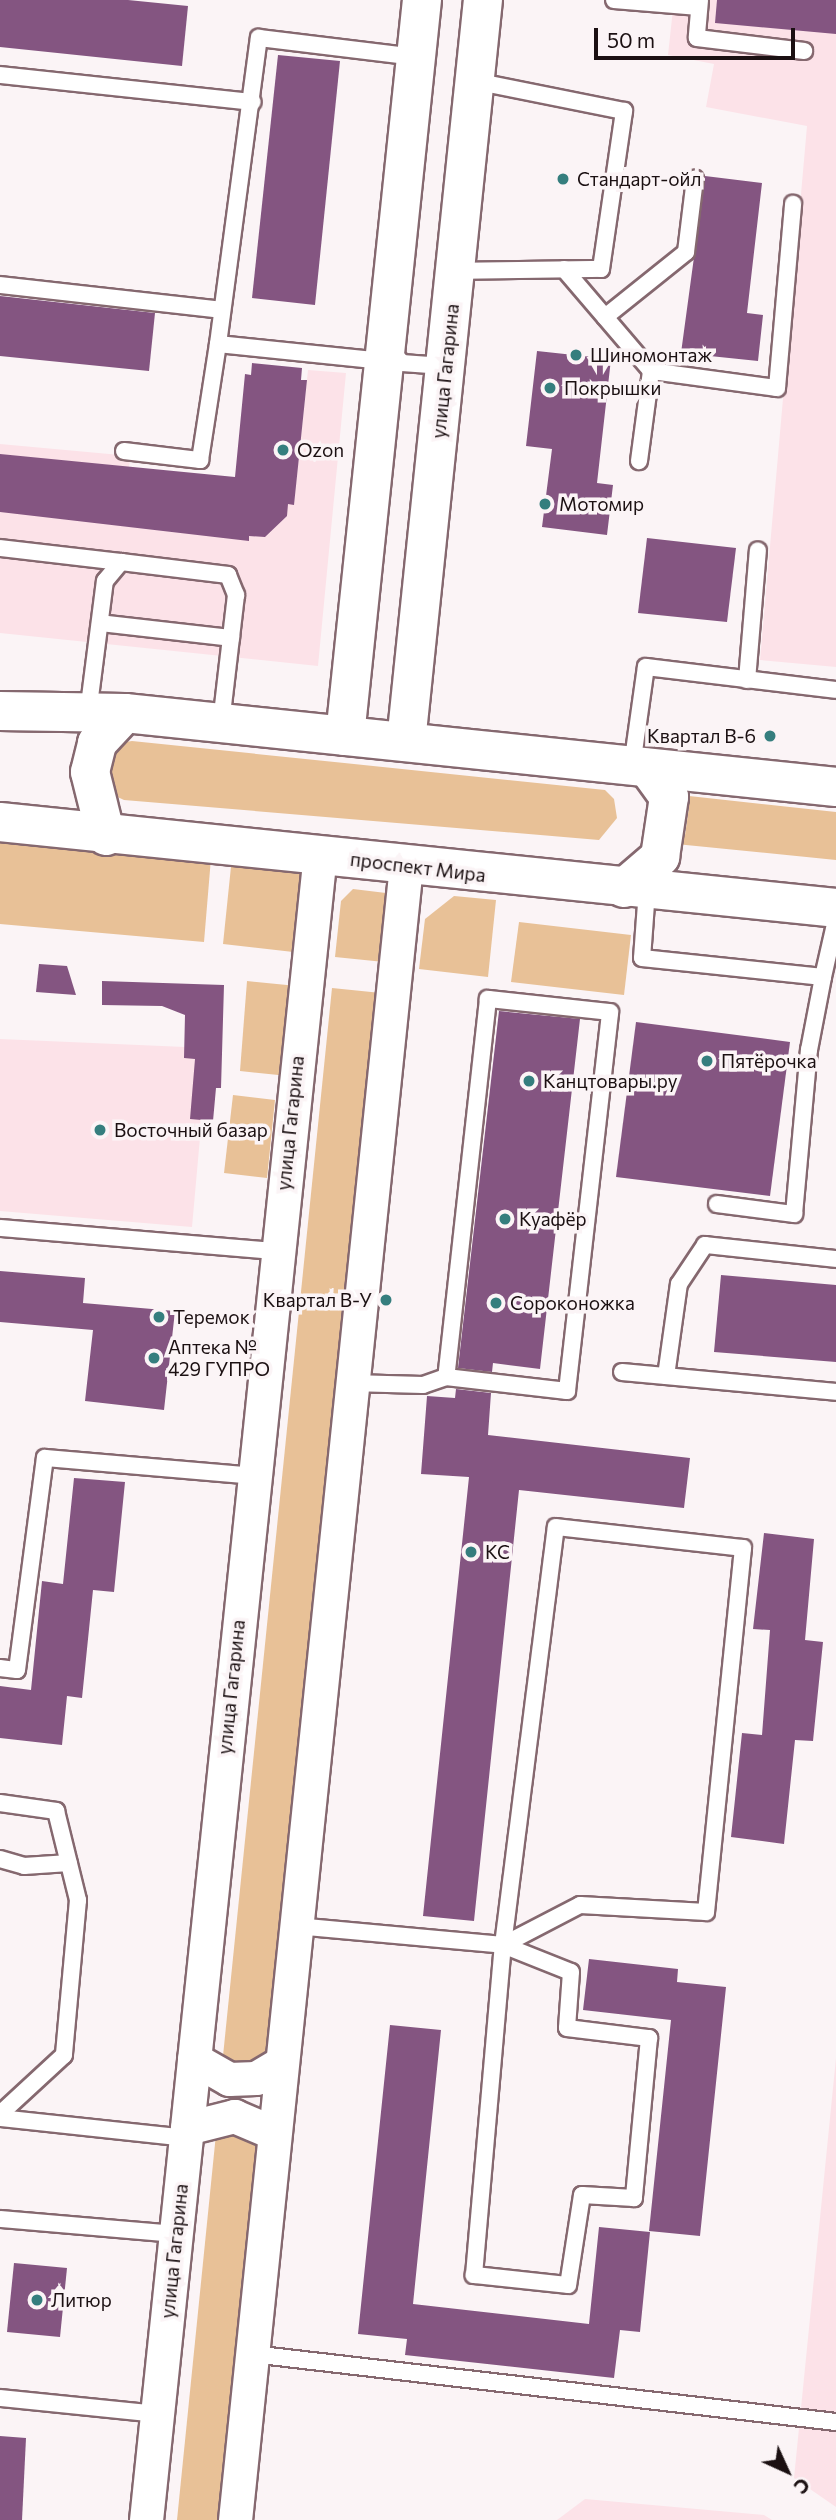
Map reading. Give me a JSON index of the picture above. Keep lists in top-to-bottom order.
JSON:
{
  "streets": {
    "main road": ["улица Гагарина", "проспект Мира"]
  },
  "crossings": [
    ["улица Гагарина", "проспект Мира"]
  ],
  "places": [
    "Стандарт-ойл",
    "Шиномонтаж",
    "Покрышки",
    "Ozon",
    "Мотомир",
    "Квартал В-6",
    "Пятёрочка",
    "Канцтовары.ру",
    "Восточный базар",
    "Куафёр",
    "Квартал В-У",
    "Сороконожка",
    "Теремок",
    "Аптека № 429 ГУПРО",
    "КС",
    "Литюр"
  ],
  "scale_bar": "50 m",
  "north": "bottom right"
}
